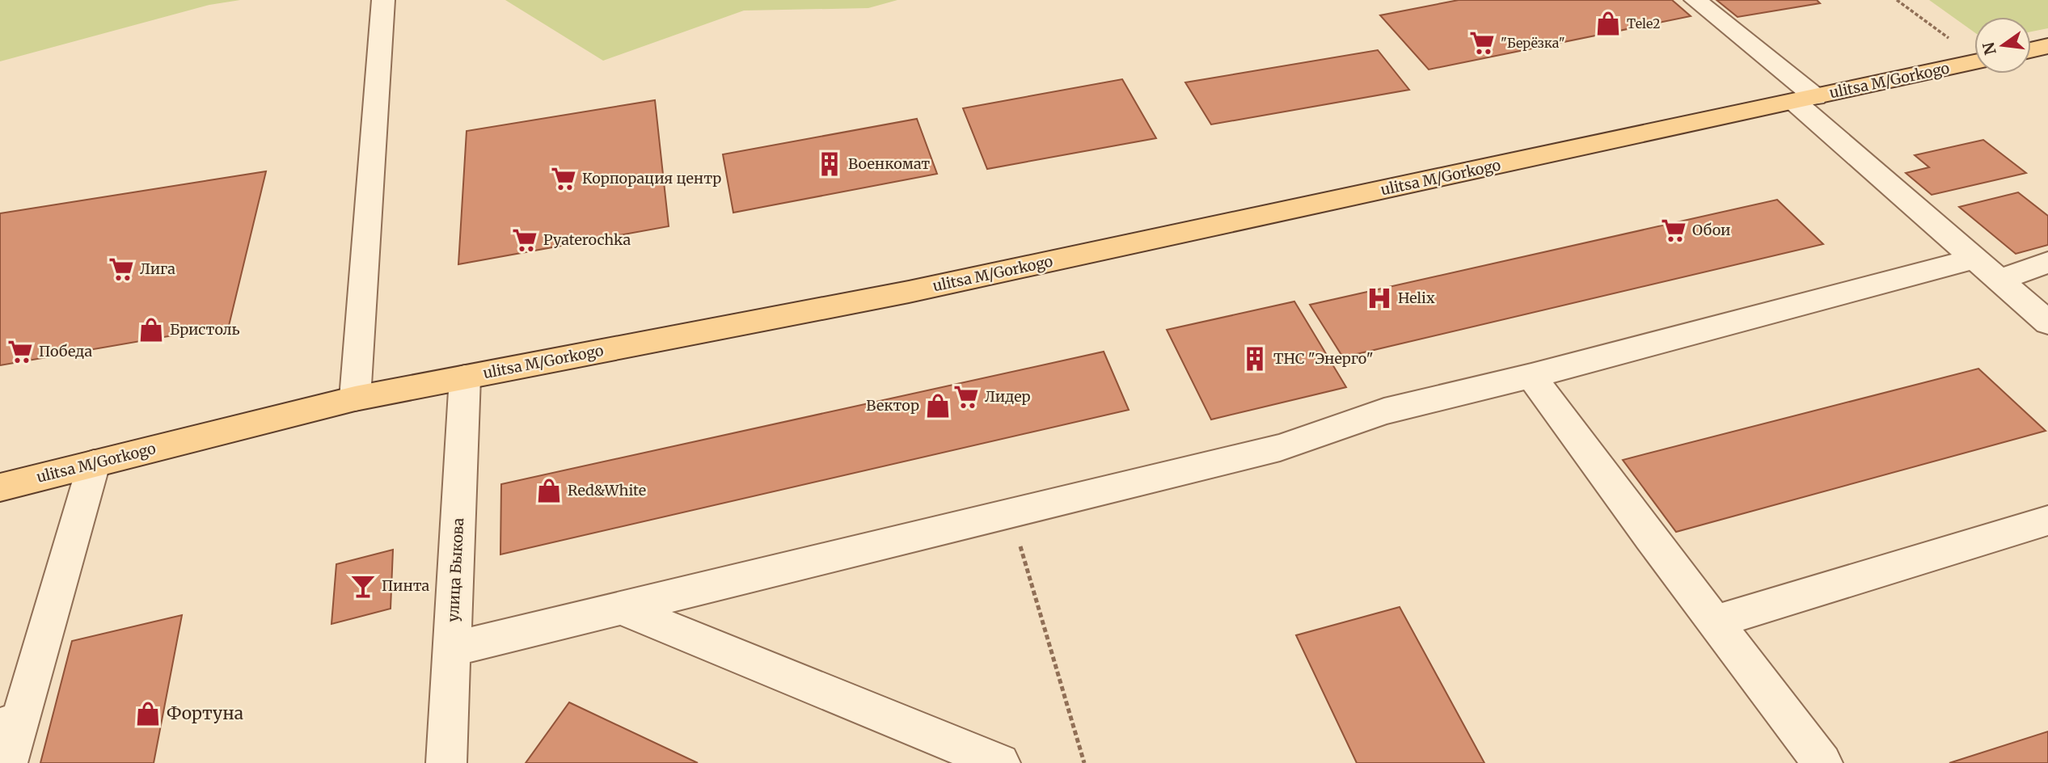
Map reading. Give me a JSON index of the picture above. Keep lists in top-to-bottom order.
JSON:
{
  "streets": {
    "main road": ["ulitsa M/Gorkogo"],
    "street": ["улица Быкова"]
  },
  "crossings": [
    ["ulitsa M/Gorkogo", "улица Быкова"]
  ],
  "places": {
    "shop": [
      "Tele2",
      "Бристоль",
      "Вектор",
      "Red&White",
      "Фортуна"
    ],
    "supermarket": [
      "\"Берёзка\"",
      "Корпорация центр",
      "Обои",
      "Pyaterochka",
      "Лига",
      "Победа",
      "Лидер"
    ],
    "building": ["Военкомат", "ТНС \"Энерго\""],
    "hospital": ["Helix"],
    "bar": ["Пинта"]
  },
  "north": "left"
}
